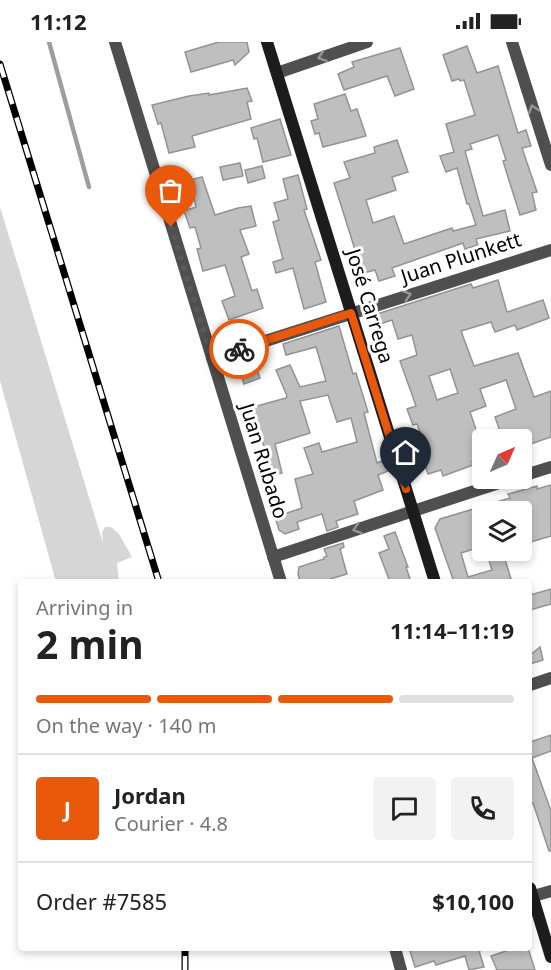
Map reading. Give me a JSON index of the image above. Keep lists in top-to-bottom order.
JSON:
{
  "streets": {
    "main road": ["José Carrega"],
    "street": ["Juan Plunkett", "Juan Rubado"]
  },
  "crossings": [
    ["Juan Plunkett", "José Carrega"],
    ["Juan Plunkett", "Juan Rubado"]
  ],
  "one_way": ["Juan Plunkett"],
  "north": "top right",
  "page": {
    "status": "11:12",
    "heading": ["2 min", "Arriving in", "11:14–11:19"],
    "panel": [
      "Jordan",
      "Courier · 4.8",
      "Order #7585",
      "$10,100"
    ],
    "bar": "On the way · 140 m",
    "round": "J"
  }
}
